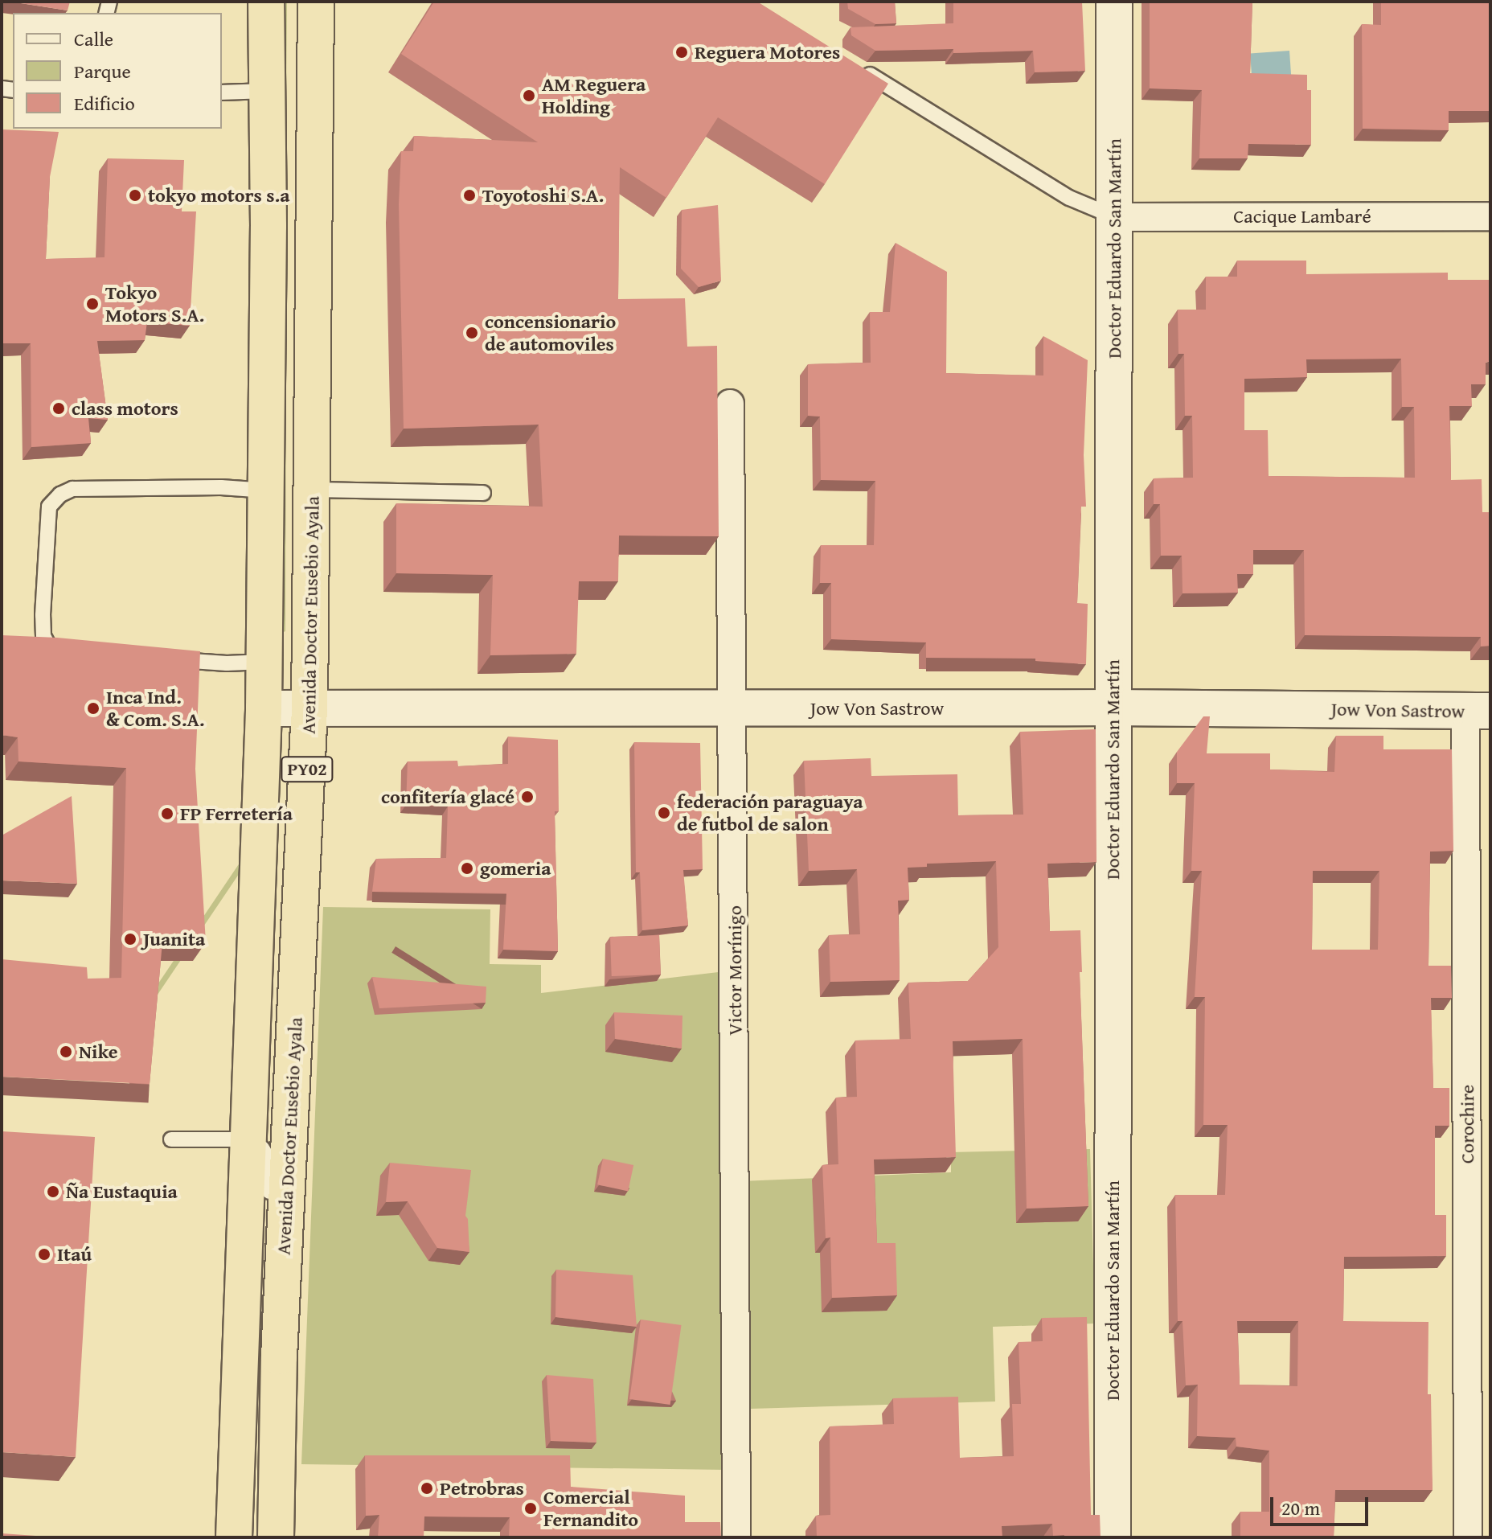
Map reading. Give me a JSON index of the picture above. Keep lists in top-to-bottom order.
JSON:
{
  "streets": {
    "highway": ["Avenida Doctor Eusebio Ayala", "PY02"],
    "street": [
      "Cacique Lambaré",
      "Doctor Eduardo San Martín",
      "Jow Von Sastrow",
      "Victor Morínigo",
      "Corochire"
    ]
  },
  "crossings": [
    ["Cacique Lambaré", "Doctor Eduardo San Martín"],
    ["Doctor Eduardo San Martín", "Jow Von Sastrow"],
    ["Avenida Doctor Eusebio Ayala", "Jow Von Sastrow"],
    ["Jow Von Sastrow", "Victor Morínigo"],
    ["Jow Von Sastrow", "Corochire"]
  ],
  "places": [
    "Reguera Motores",
    "AM Reguera Holding",
    "tokyo motors s.a",
    "Toyotoshi S.A.",
    "Tokyo Motors S.A.",
    "concensionario de automoviles",
    "class motors",
    "Inca Ind. & Com. S.A.",
    "confitería glacé",
    "federación paraguaya de futbol de salon",
    "FP Ferretería",
    "gomeria",
    "Juanita",
    "Nike",
    "Ña Eustaquia",
    "Itaú",
    "Petrobras",
    "Comercial Fernandito"
  ],
  "legend": ["Calle", "Parque", "Edificio"],
  "scale_bar": "20 m"
}
